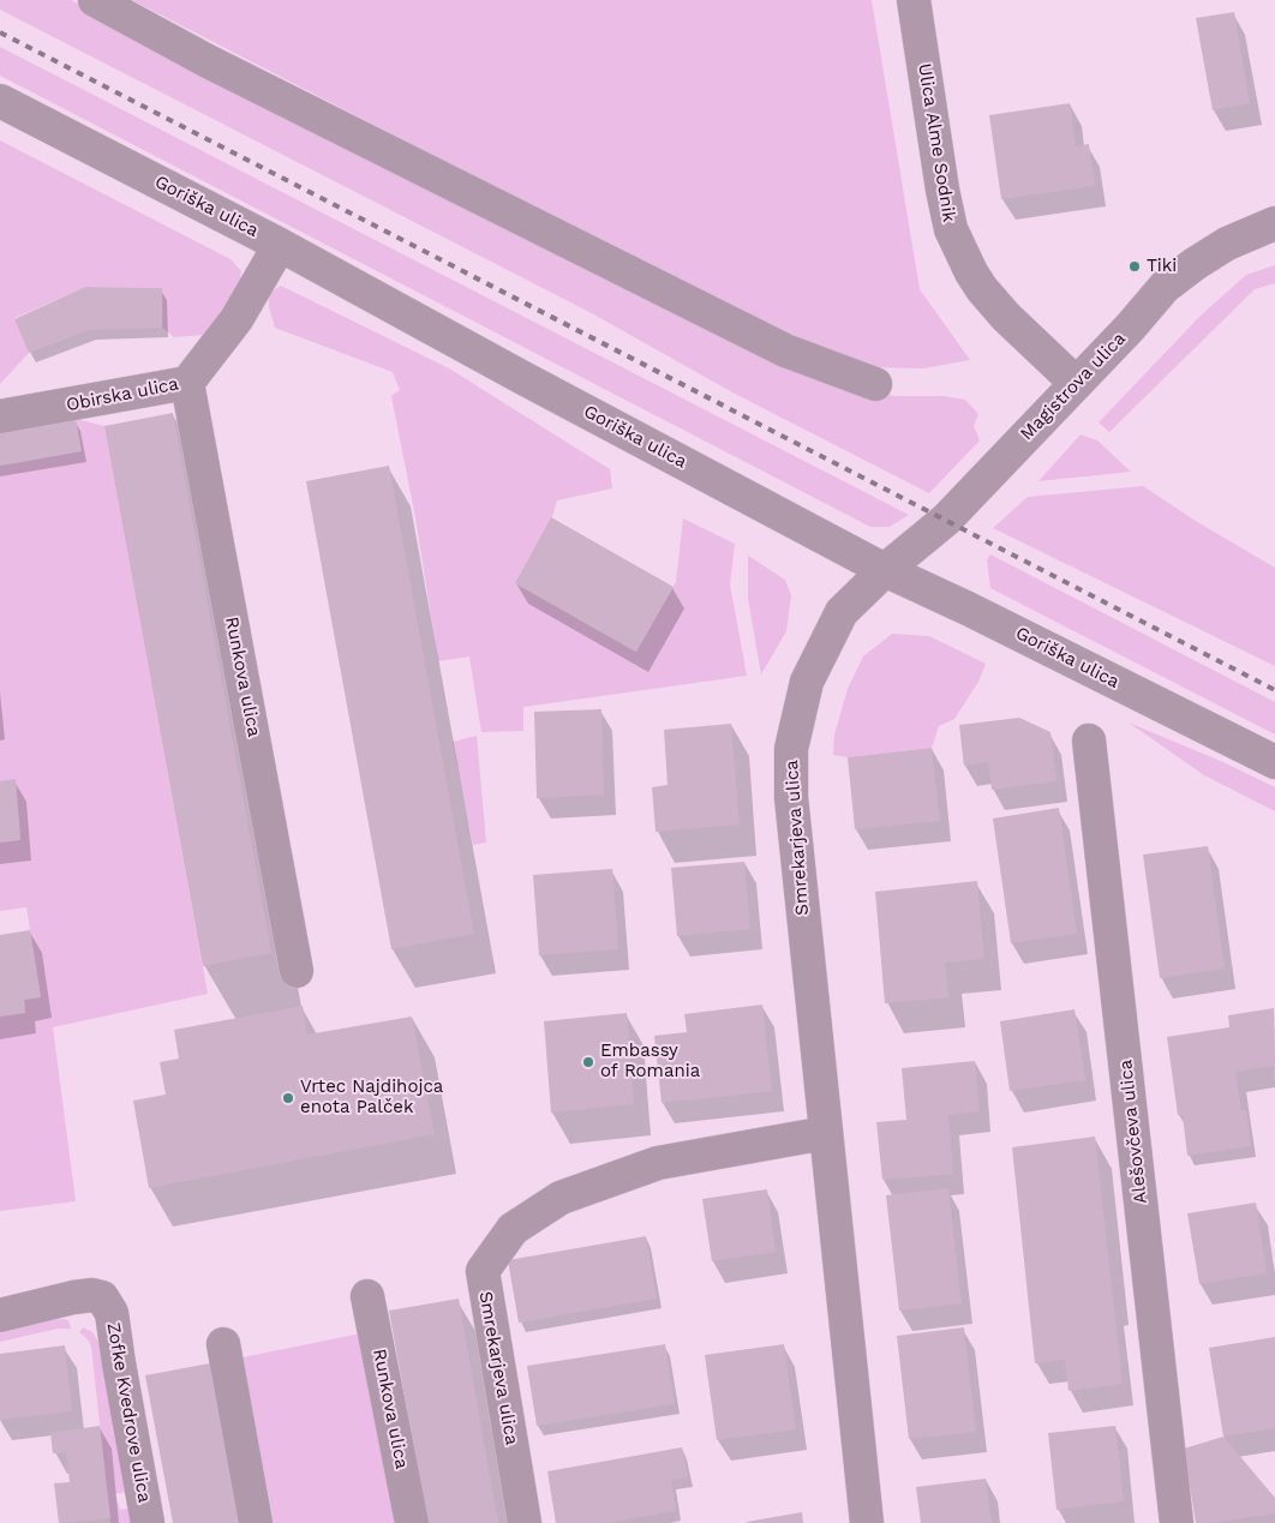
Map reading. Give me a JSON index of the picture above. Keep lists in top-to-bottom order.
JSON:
{
  "streets": {
    "street": [
      "Ulica Alme Sodnik",
      "Goriška ulica",
      "Magistrova ulica",
      "Obirska ulica",
      "Runkova ulica",
      "Smrekarjeva ulica",
      "Alešovčeva ulica",
      "Zofke Kvedrove ulica"
    ]
  },
  "crossings": [
    ["Ulica Alme Sodnik", "Magistrova ulica"],
    ["Goriška ulica", "Magistrova ulica"],
    ["Goriška ulica", "Obirska ulica"],
    ["Goriška ulica", "Smrekarjeva ulica"],
    ["Magistrova ulica", "Smrekarjeva ulica"],
    ["Obirska ulica", "Runkova ulica"]
  ],
  "places": ["Tiki", "Embassy of Romania", "Vrtec Najdihojca enota Palček"]
}
